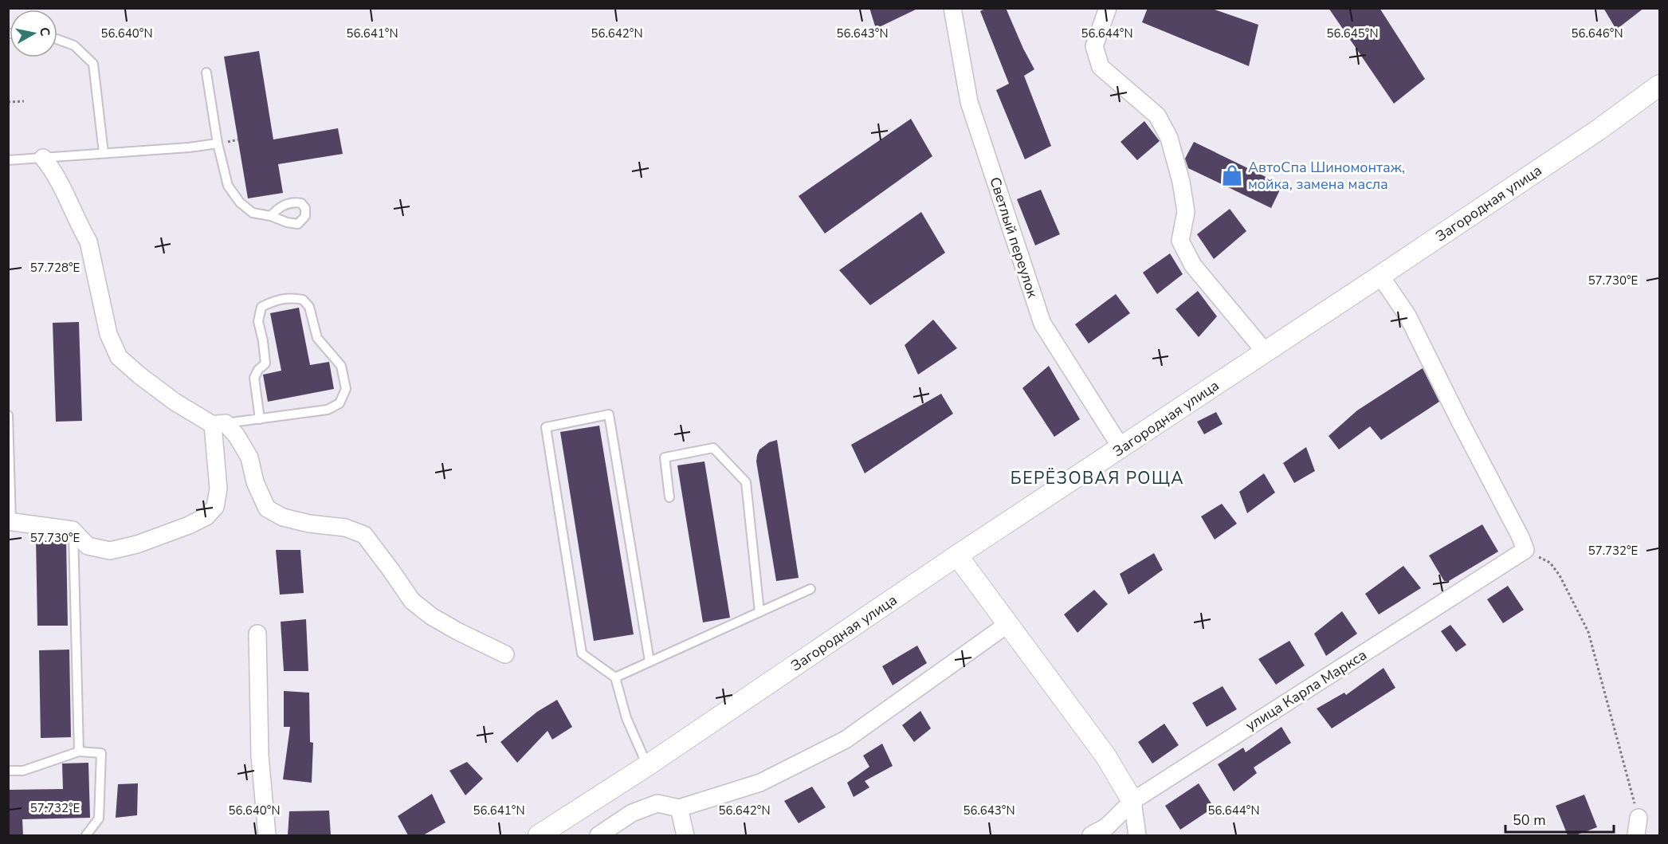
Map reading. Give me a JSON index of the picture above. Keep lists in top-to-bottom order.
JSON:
{
  "streets": {
    "street": ["Загородная улица", "Светлый переулок", "улица Карла Маркса"]
  },
  "crossings": [
    ["Загородная улица", "Светлый переулок"]
  ],
  "districts": ["БЕРЁЗОВАЯ РОЩА"],
  "places": {
    "shop": ["АвтоСпа Шиномонтаж, мойка, замена масла"]
  },
  "scale_bar": "50 m",
  "north": "right",
  "coordinates": [
    "56.640°N",
    "56.641°N",
    "56.642°N",
    "56.643°N",
    "56.644°N",
    "56.645°N",
    "56.646°N",
    "57.728°E",
    "57.730°E",
    "57.732°E"
  ]
}
